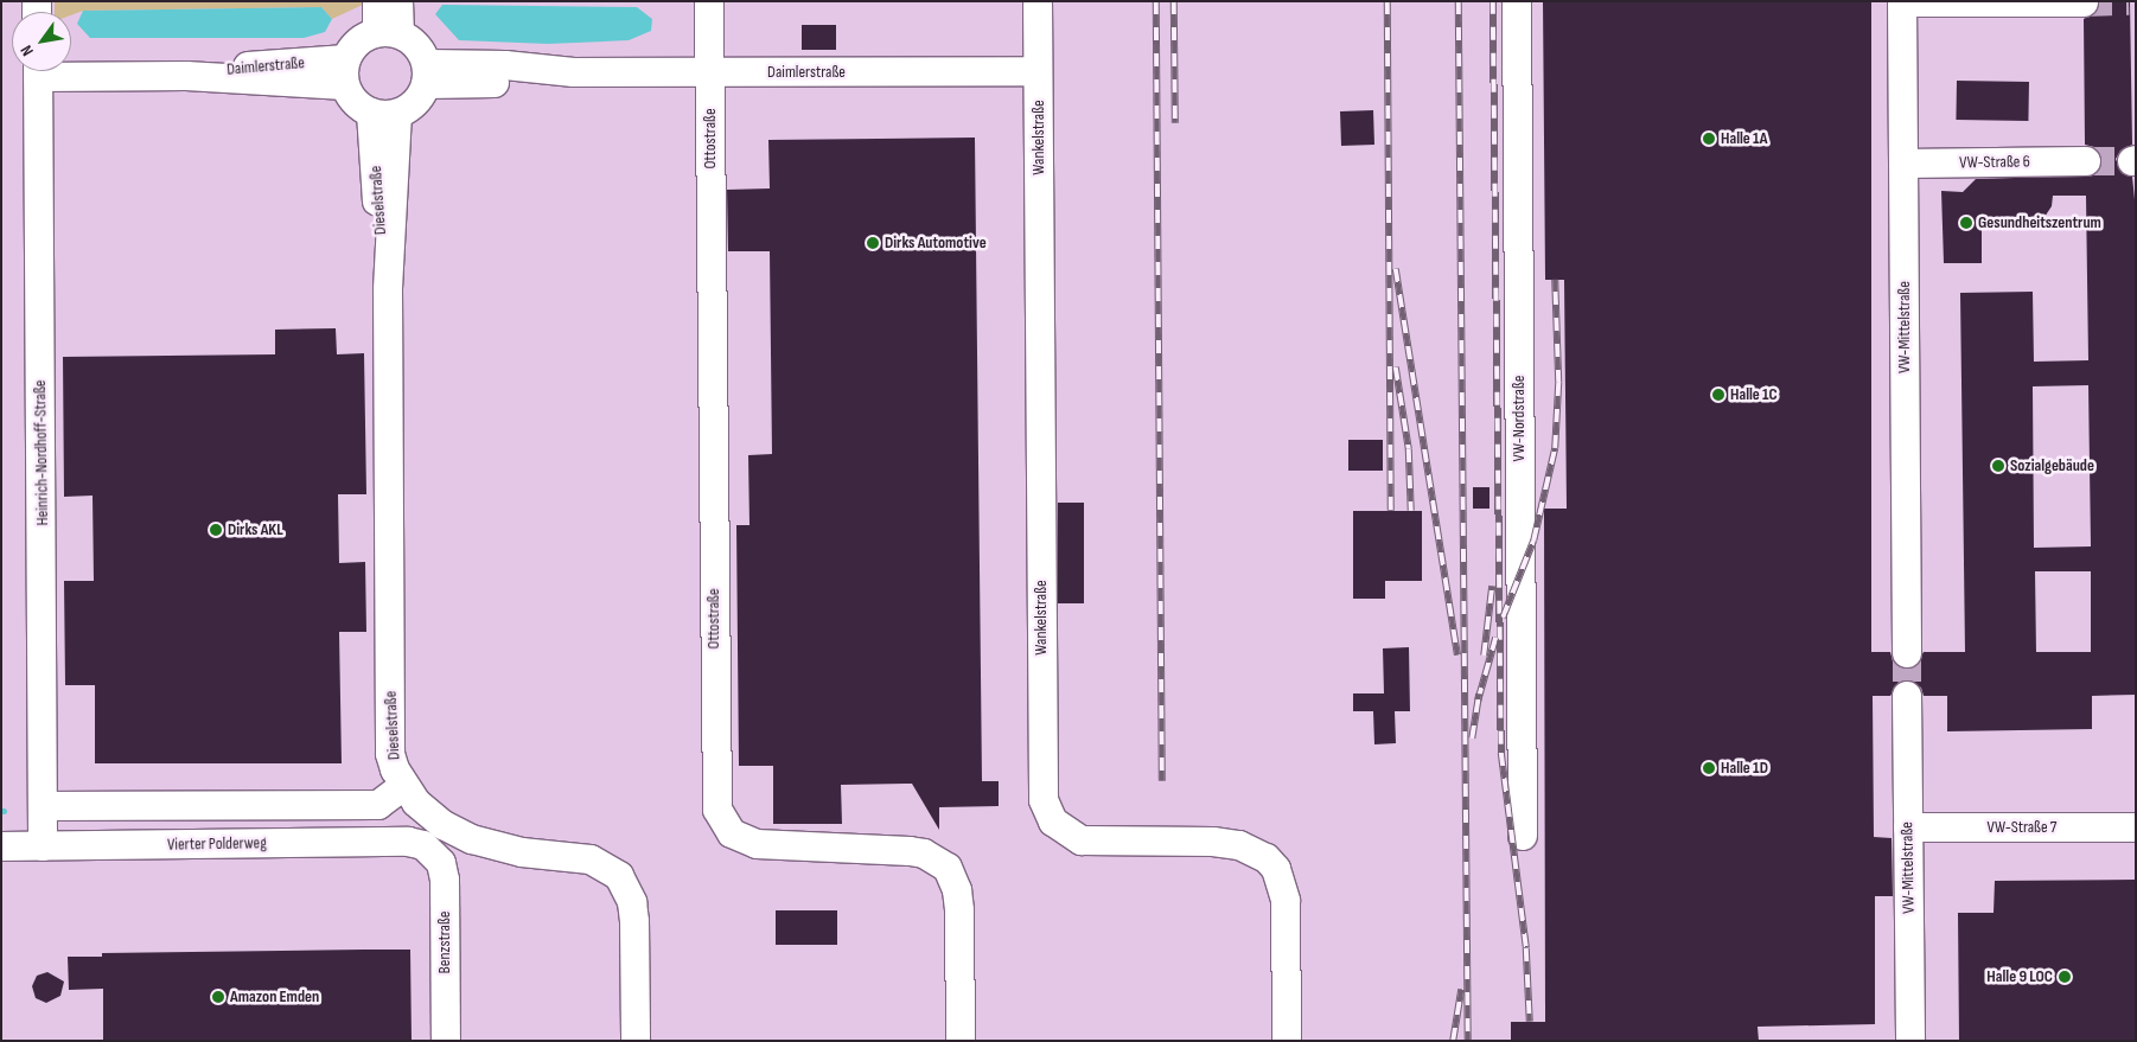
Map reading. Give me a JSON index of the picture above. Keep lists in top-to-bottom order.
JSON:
{
  "streets": {
    "street": [
      "Daimlerstraße",
      "Wankelstraße",
      "Ottostraße",
      "VW-Straße 6",
      "Dieselstraße",
      "VW-Mittelstraße",
      "VW-Nordstraße",
      "Heinrich-Nordhoff-Straße",
      "VW-Straße 7",
      "Vierter Polderweg",
      "Benzstraße"
    ]
  },
  "crossings": [
    ["Daimlerstraße", "Wankelstraße"],
    ["Daimlerstraße", "Ottostraße"],
    ["Daimlerstraße", "Dieselstraße"],
    ["VW-Straße 6", "VW-Mittelstraße"],
    ["VW-Mittelstraße", "VW-Straße 7"],
    ["Heinrich-Nordhoff-Straße", "Vierter Polderweg"],
    ["Vierter Polderweg", "Benzstraße"]
  ],
  "places": [
    "Halle 1A",
    "Gesundheitszentrum",
    "Dirks Automotive",
    "Halle 1C",
    "Sozialgebäude",
    "Dirks AKL",
    "Halle 1D",
    "Halle 9 LOC",
    "Amazon Emden"
  ],
  "north": "bottom left"
}
